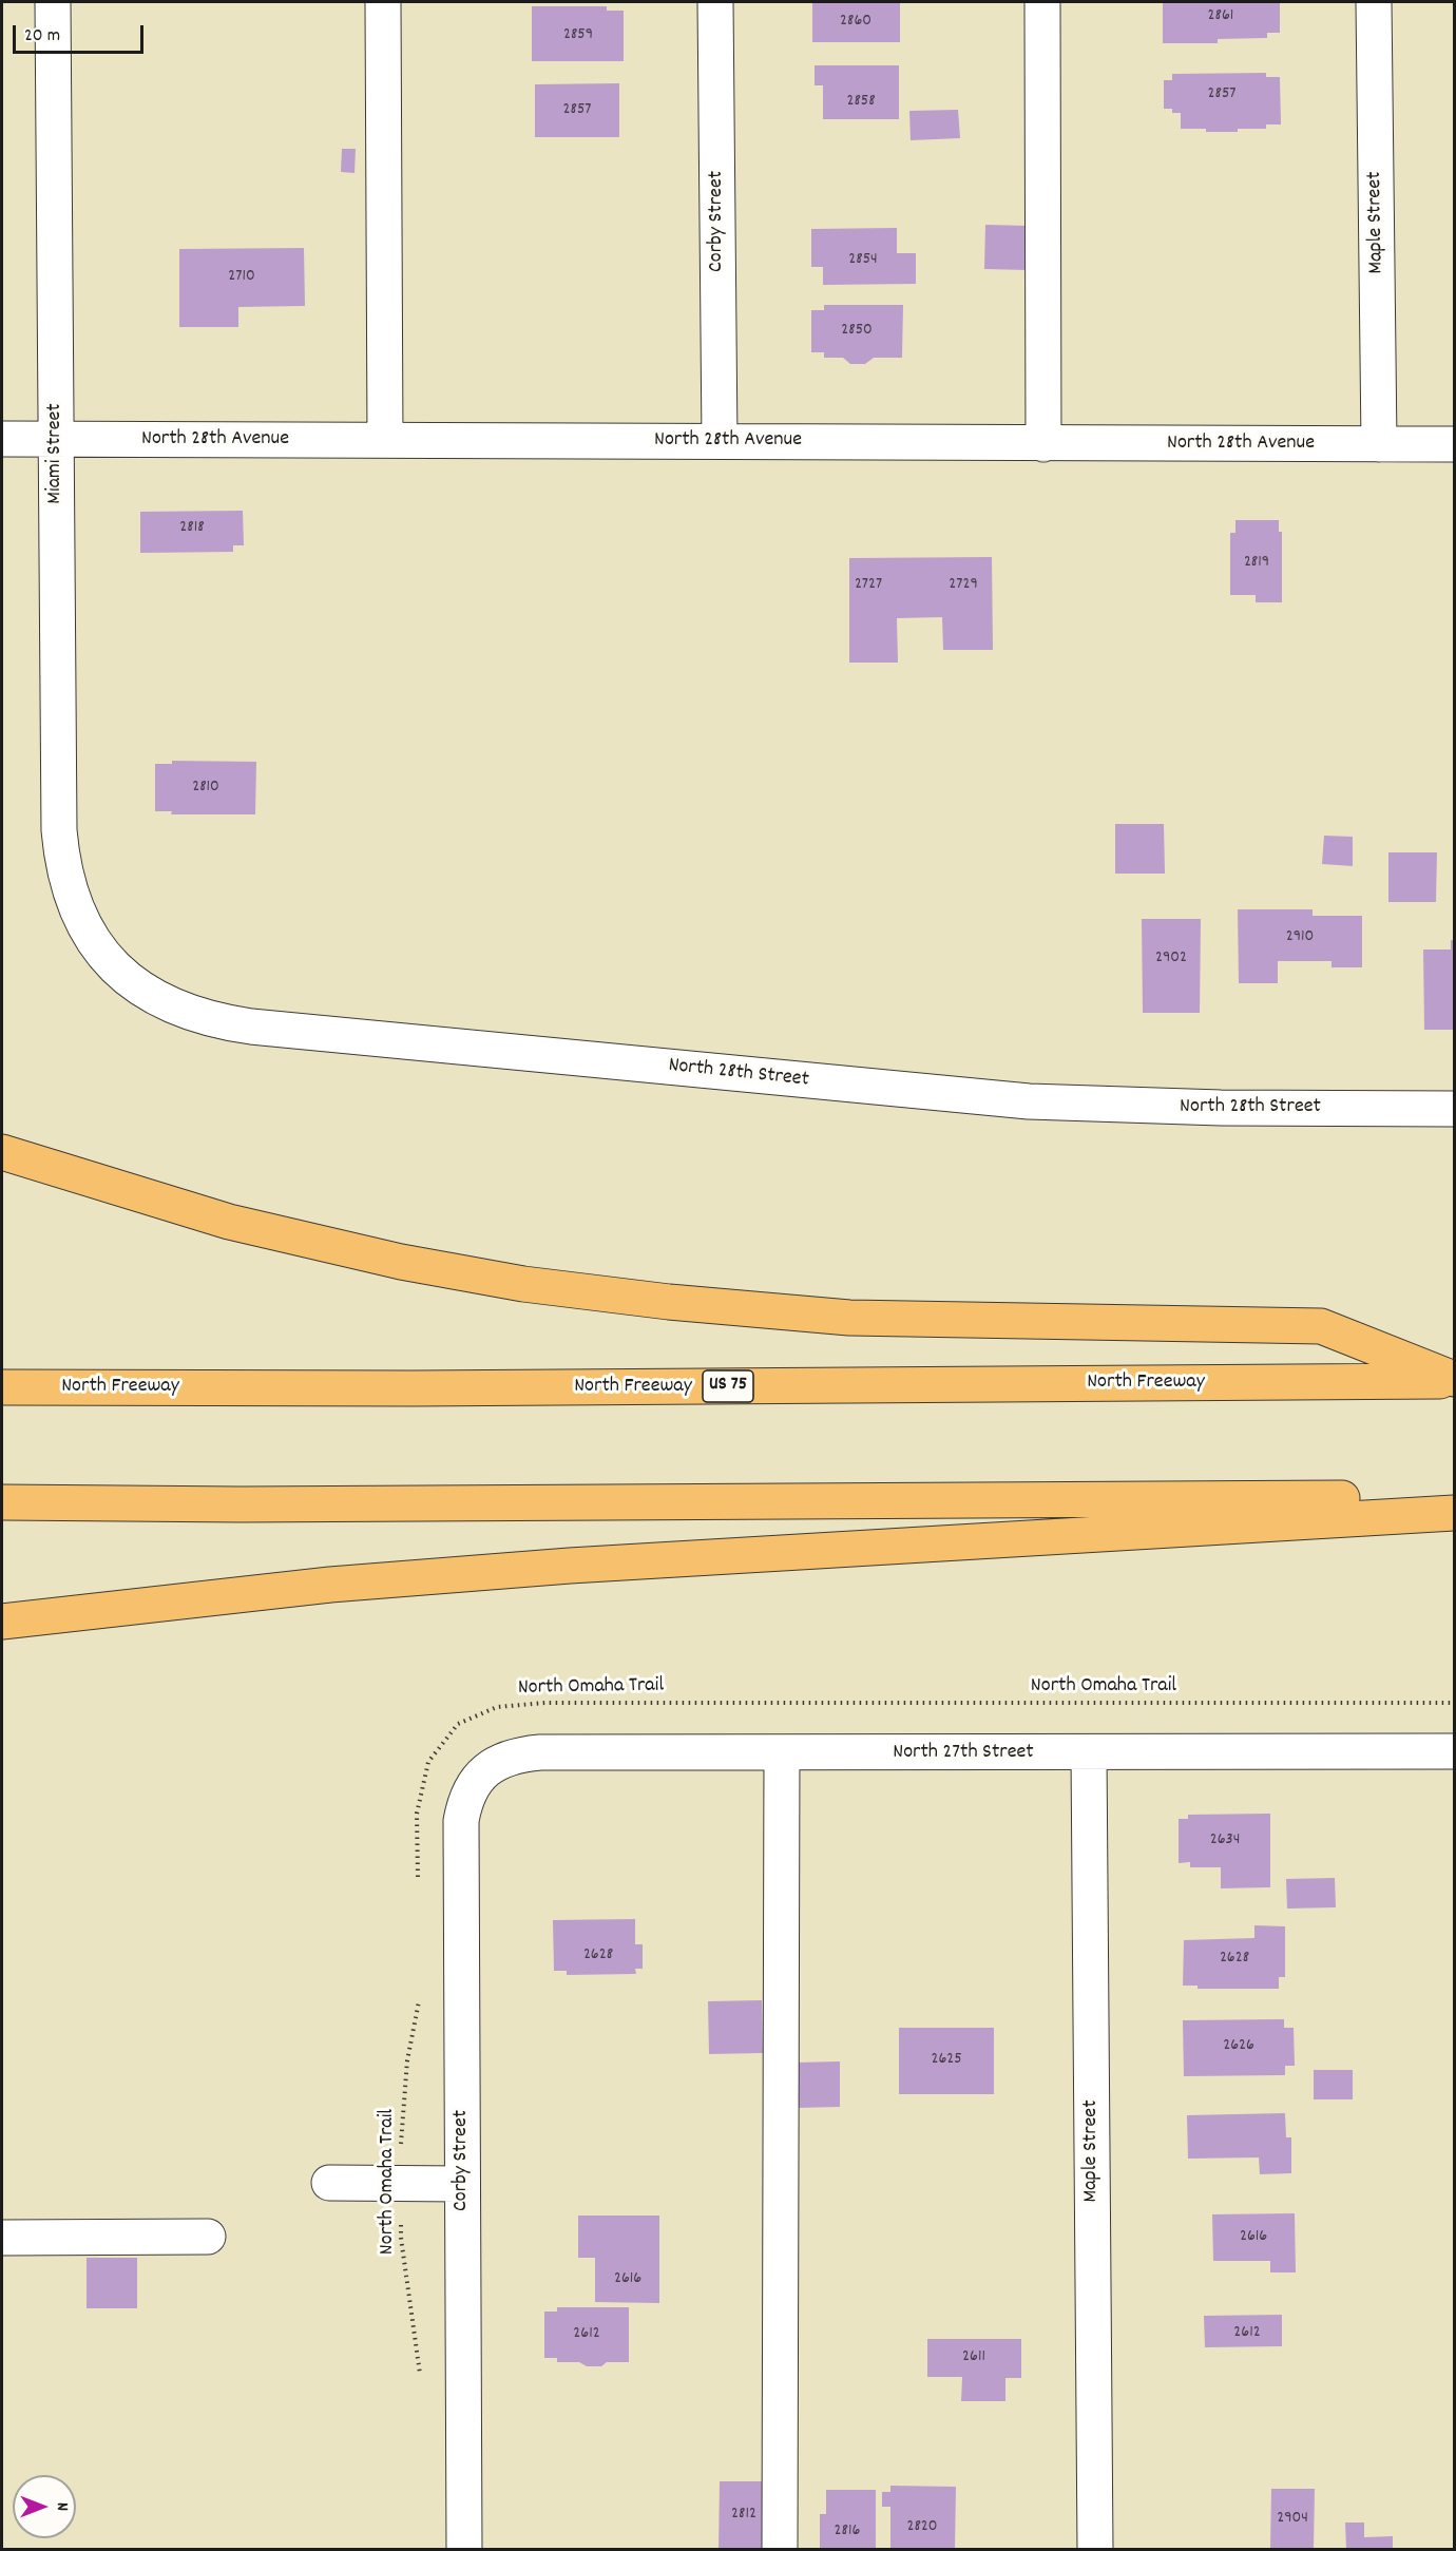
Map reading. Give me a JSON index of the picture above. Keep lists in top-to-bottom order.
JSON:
{
  "streets": {
    "highway": ["North Freeway", "US 75"],
    "street": [
      "Corby Street",
      "Maple Street",
      "North 28th Avenue",
      "Miami Street",
      "North 28th Street",
      "North 27th Street"
    ],
    "path": ["North Omaha Trail"]
  },
  "crossings": [
    ["Corby Street", "North 28th Avenue"],
    ["Corby Street", "North 27th Street"],
    ["Maple Street", "North 28th Avenue"],
    ["Maple Street", "North 27th Street"],
    ["North 28th Avenue", "Miami Street"],
    ["Miami Street", "North 28th Street"]
  ],
  "house_numbers": [
    "2861",
    "2860",
    "2859",
    "2857",
    "2858",
    "2857",
    "2854",
    "2710",
    "2850",
    "2818",
    "2819",
    "2727",
    "2729",
    "2810",
    "2910",
    "2902",
    "2634",
    "2628",
    "2628",
    "2626",
    "2625",
    "2616",
    "2616",
    "2612",
    "2612",
    "2611",
    "2812",
    "2904",
    "2820",
    "2816"
  ],
  "scale_bar": "20 m",
  "north": "right"
}
